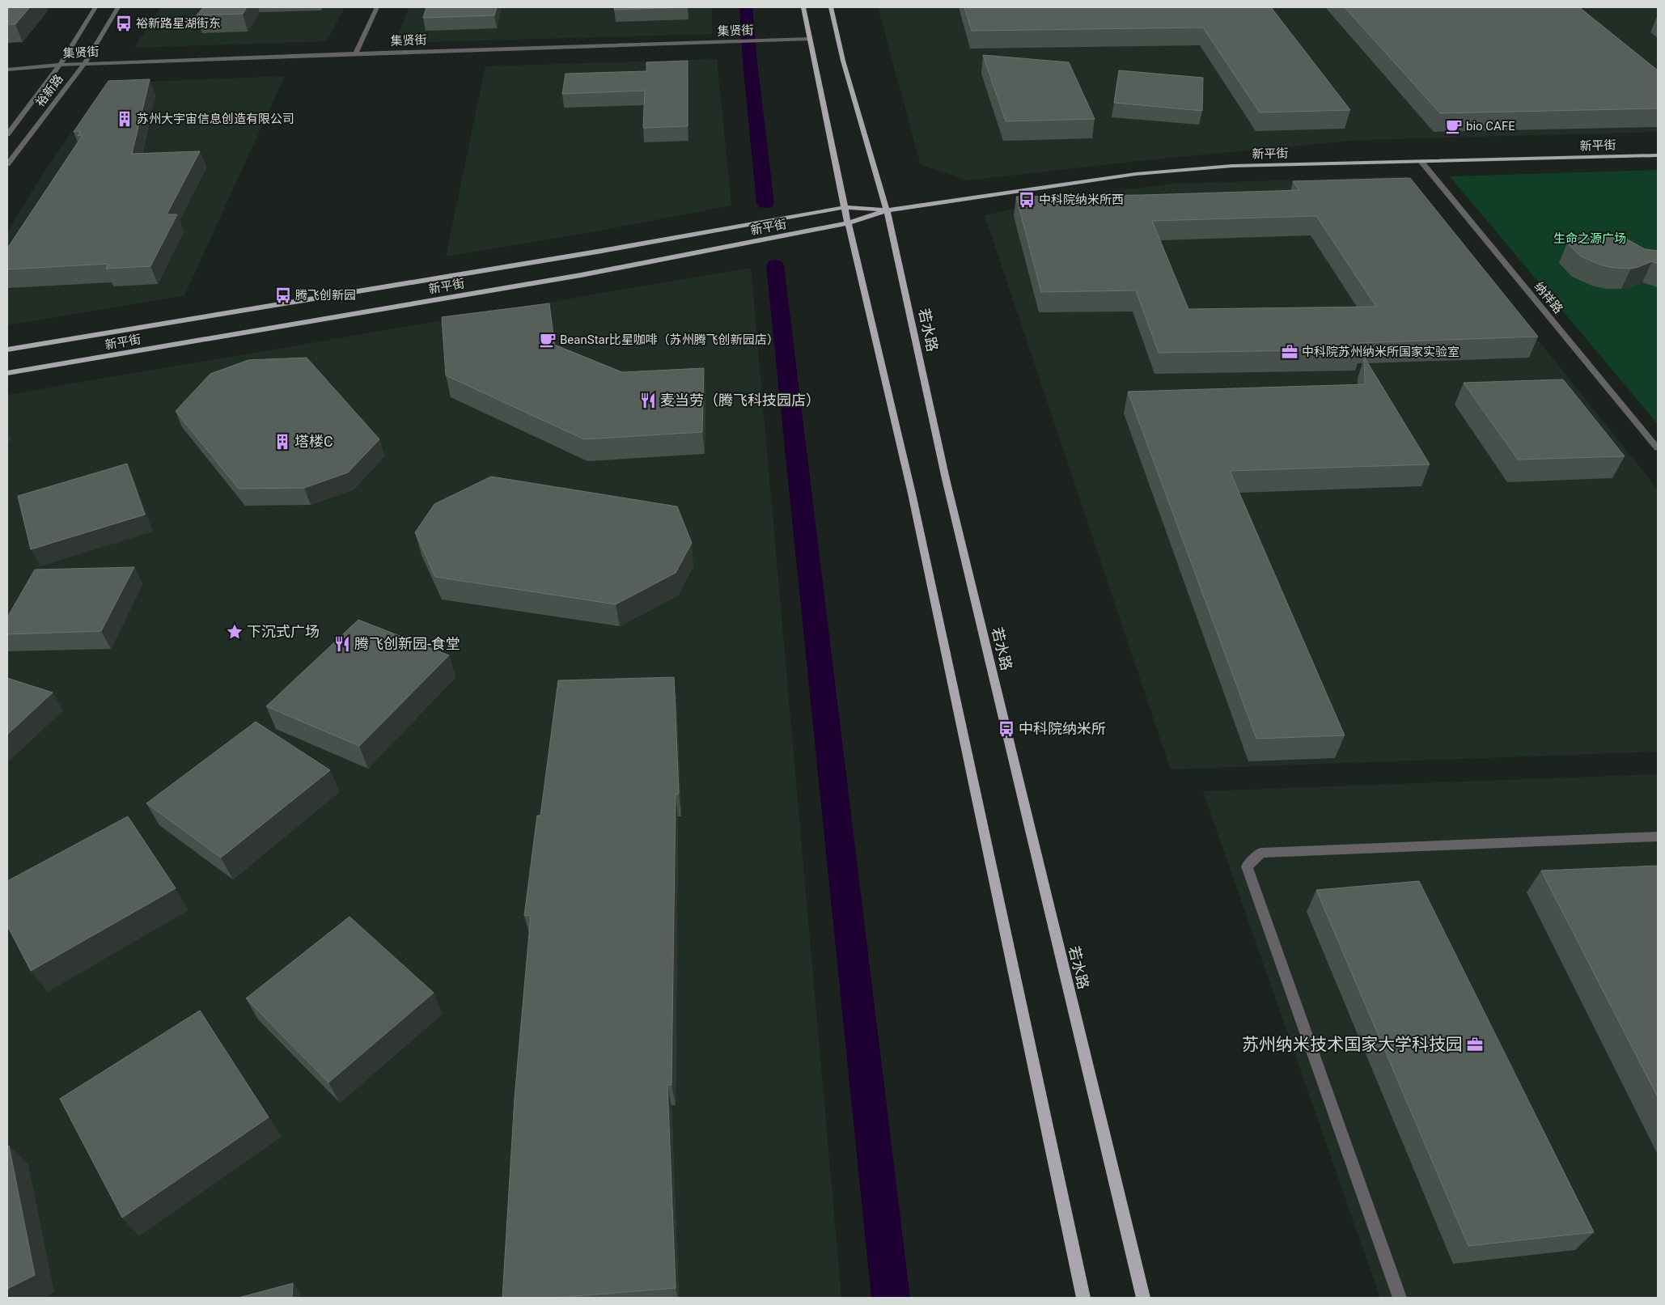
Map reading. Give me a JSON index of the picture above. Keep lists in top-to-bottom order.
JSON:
{
  "streets": {
    "main road": ["新平街", "若水路"],
    "street": ["集贤街", "裕新路", "纳祥路"]
  },
  "crossings": [
    ["集贤街", "裕新路"],
    ["新平街", "纳祥路"],
    ["新平街", "若水路"]
  ],
  "parks": ["生命之源广场"],
  "places": {
    "bus stop": [
      "裕新路星湖街东",
      "中科院纳米所西",
      "腾飞创新园",
      "中科院纳米所"
    ],
    "building": ["苏州大宇宙信息创造有限公司", "塔楼C"],
    "cafe": ["bio CAFE", "BeanStar比星咖啡（苏州腾飞创新园店）"],
    "office": ["中科院苏州纳米所国家实验室", "苏州纳米技术国家大学科技园"],
    "restaurant": ["麦当劳（腾飞科技园店）", "腾飞创新园-食堂"],
    "place": ["下沉式广场"]
  }
}
